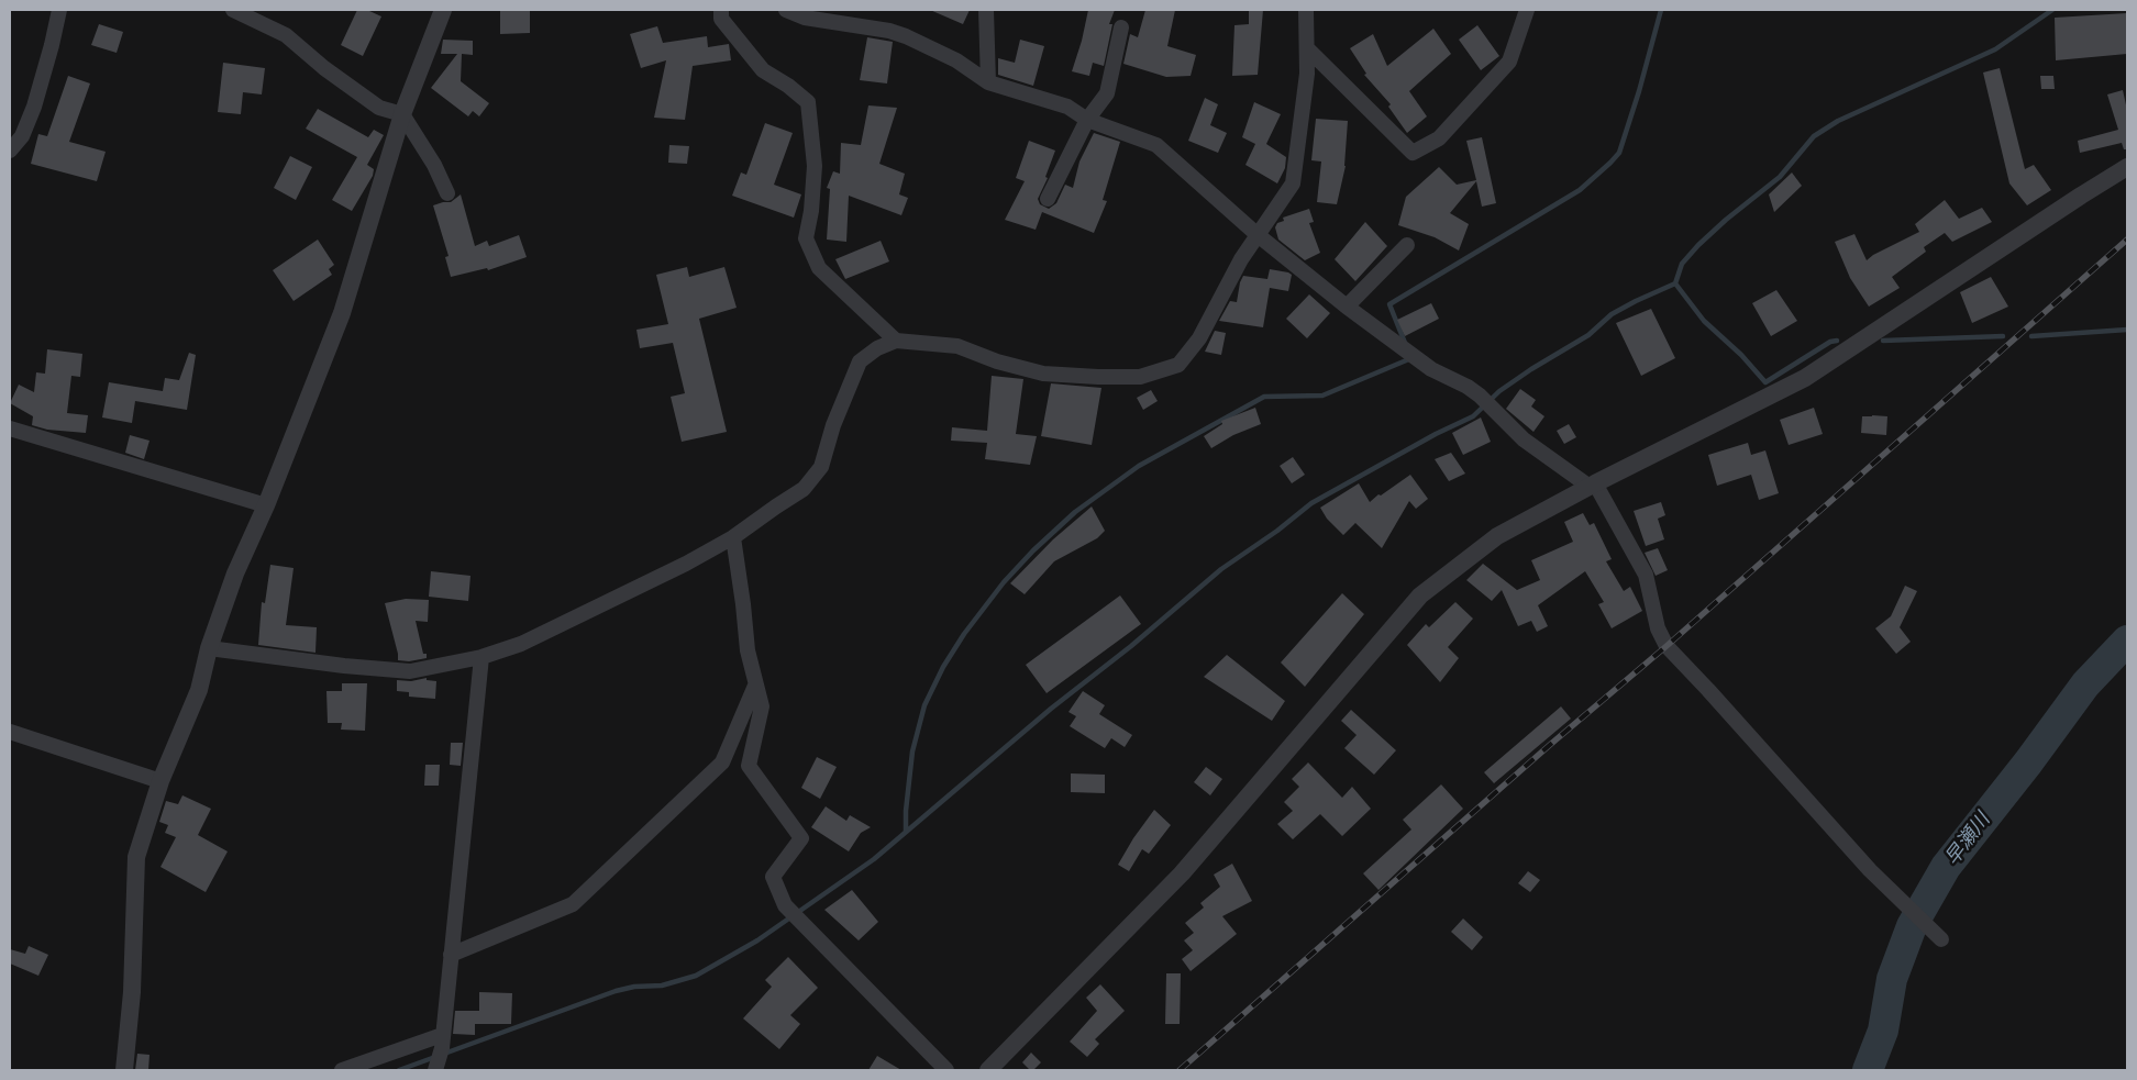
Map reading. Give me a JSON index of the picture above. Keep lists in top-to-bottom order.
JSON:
{
  "water": ["早瀬川"]
}
